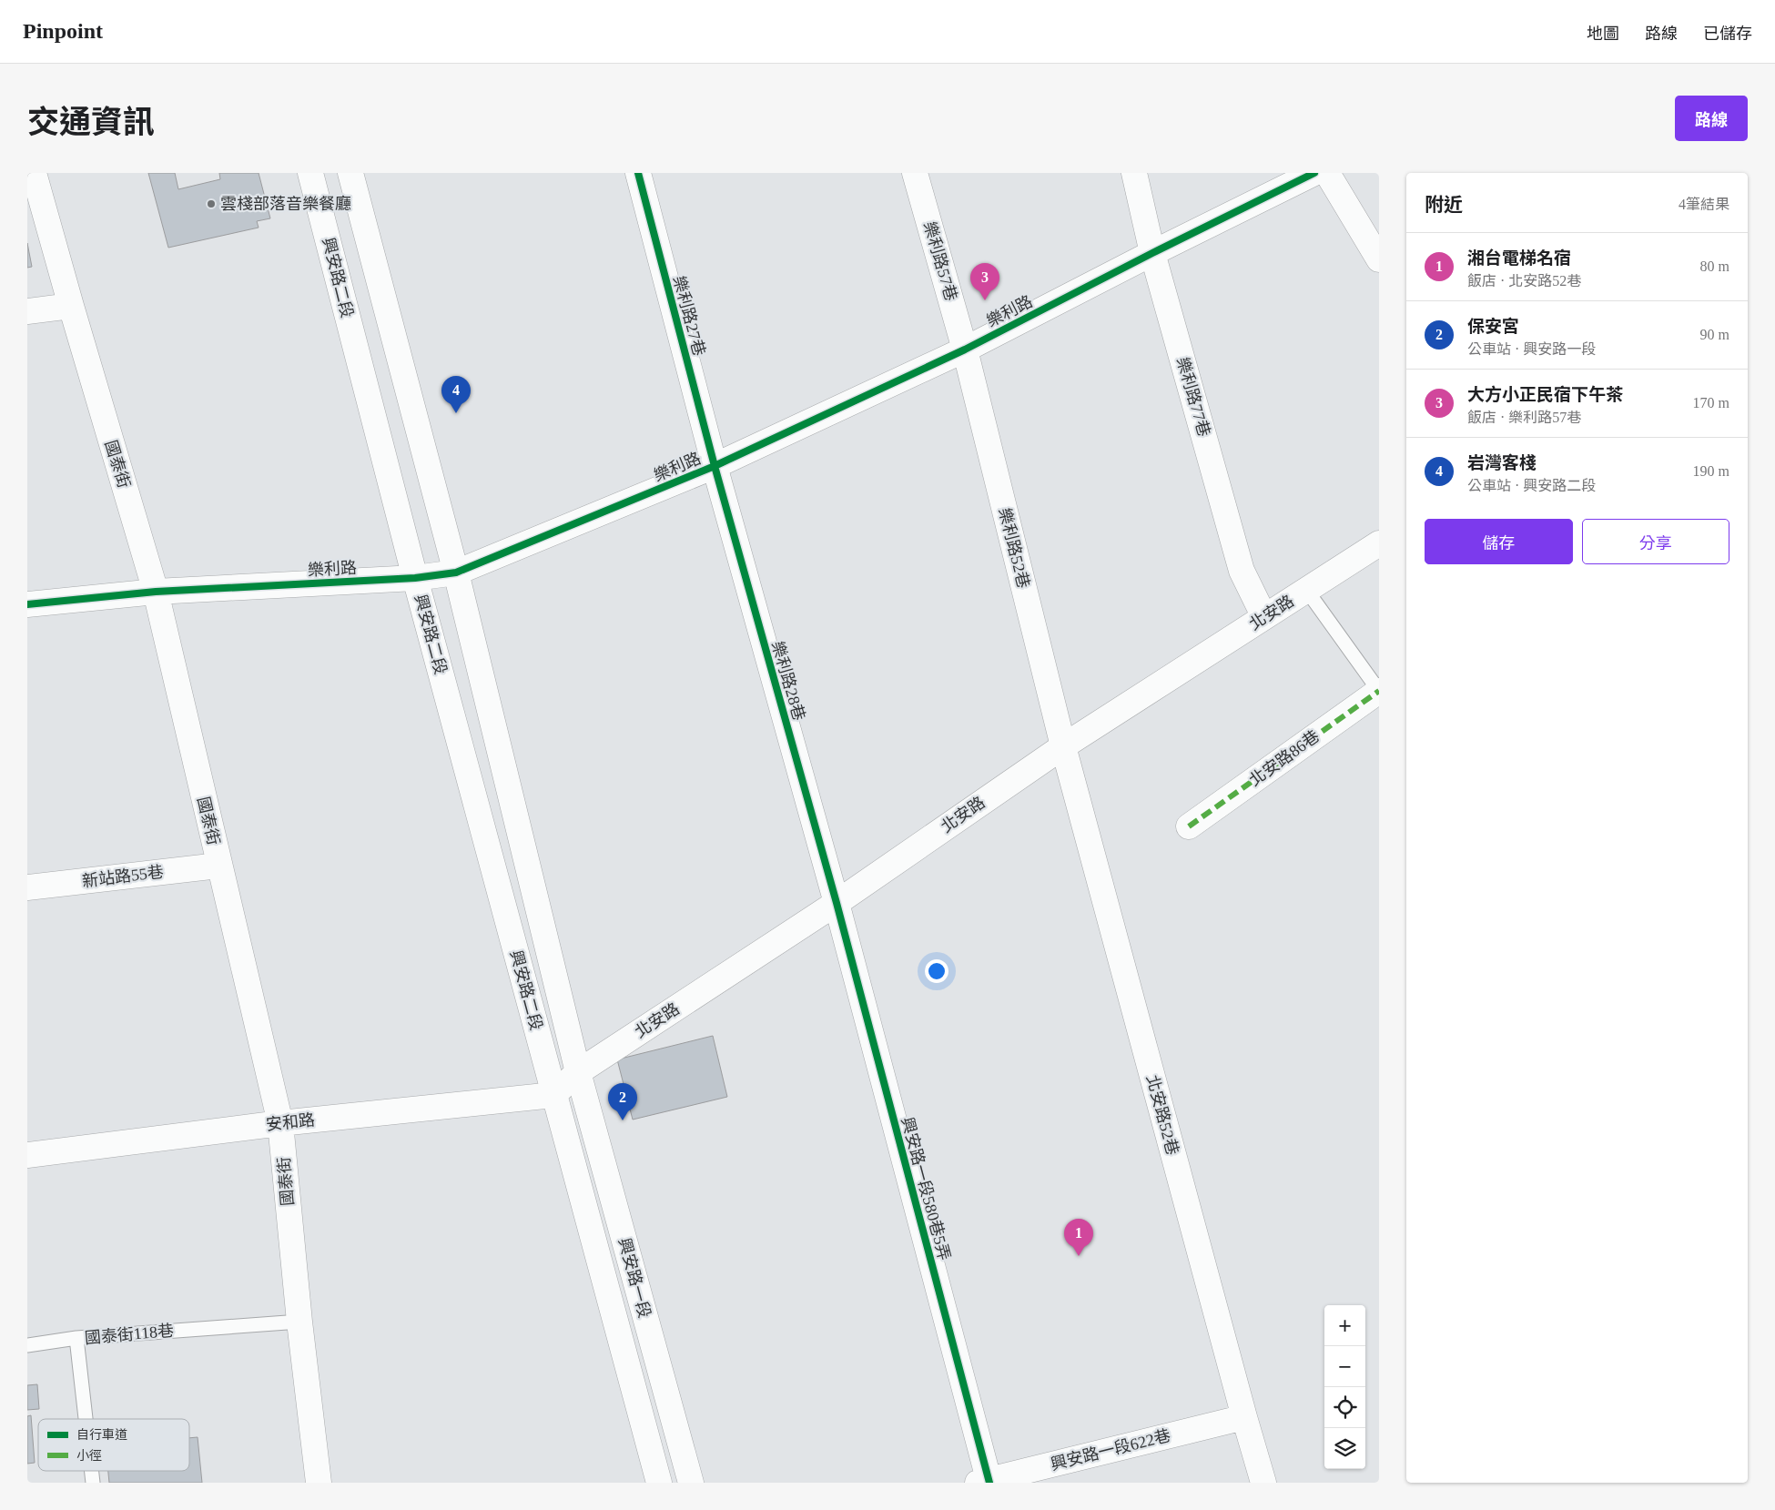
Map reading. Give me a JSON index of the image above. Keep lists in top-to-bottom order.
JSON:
{
  "streets": {
    "street": [
      "樂利路57巷",
      "興安路二段",
      "樂利路",
      "樂利路27巷",
      "樂利路77巷",
      "國泰街",
      "樂利路52巷",
      "北安路",
      "樂利路28巷",
      "北安路86巷",
      "新站路55巷",
      "北安路52巷",
      "安和路",
      "興安路一段580巷5弄",
      "興安路一段",
      "興安路一段622巷"
    ],
    "lane": ["國泰街118巷"]
  },
  "crossings": [
    ["樂利路57巷", "樂利路"],
    ["樂利路57巷", "樂利路52巷"],
    ["興安路二段", "樂利路"],
    ["興安路二段", "北安路"],
    ["興安路二段", "安和路"],
    ["興安路二段", "興安路一段"],
    ["樂利路", "樂利路27巷"],
    ["樂利路", "樂利路77巷"],
    ["樂利路", "國泰街"],
    ["樂利路", "樂利路52巷"],
    ["樂利路", "樂利路28巷"],
    ["樂利路27巷", "樂利路28巷"],
    ["樂利路77巷", "北安路"],
    ["國泰街", "新站路55巷"],
    ["國泰街", "安和路"],
    ["國泰街", "國泰街118巷"],
    ["樂利路52巷", "北安路"],
    ["樂利路52巷", "北安路52巷"],
    ["北安路", "樂利路28巷"],
    ["北安路", "北安路52巷"],
    ["北安路", "安和路"],
    ["北安路", "興安路一段580巷5弄"],
    ["北安路", "興安路一段"],
    ["樂利路28巷", "興安路一段580巷5弄"],
    ["北安路52巷", "興安路一段622巷"],
    ["安和路", "興安路一段"],
    ["興安路一段580巷5弄", "興安路一段622巷"]
  ],
  "places": ["雲棧部落音樂餐廳"],
  "legend": ["自行車道", "小徑"],
  "page": {
    "header": "Pinpoint",
    "nav": ["地圖", "路線", "已儲存"],
    "title": "交通資訊",
    "buttons": [
      "路線",
      ["儲存", "分享"]
    ],
    "heading": ["附近", "4筆結果"],
    "list": [
      {
        "mark": "1",
        "name": "湘台電梯名宿",
        "note": "飯店 · 北安路52巷",
        "value": "80 m"
      },
      {
        "mark": "2",
        "name": "保安宮",
        "note": "公車站 · 興安路一段",
        "value": "90 m"
      },
      {
        "mark": "3",
        "name": "大方小正民宿下午茶",
        "note": "飯店 · 樂利路57巷",
        "value": "170 m"
      },
      {
        "mark": "4",
        "name": "岩灣客棧",
        "note": "公車站 · 興安路二段",
        "value": "190 m"
      }
    ],
    "pins": [
      "3",
      "4",
      "2",
      "1"
    ],
    "map_buttons": ["+", "−"]
  }
}
